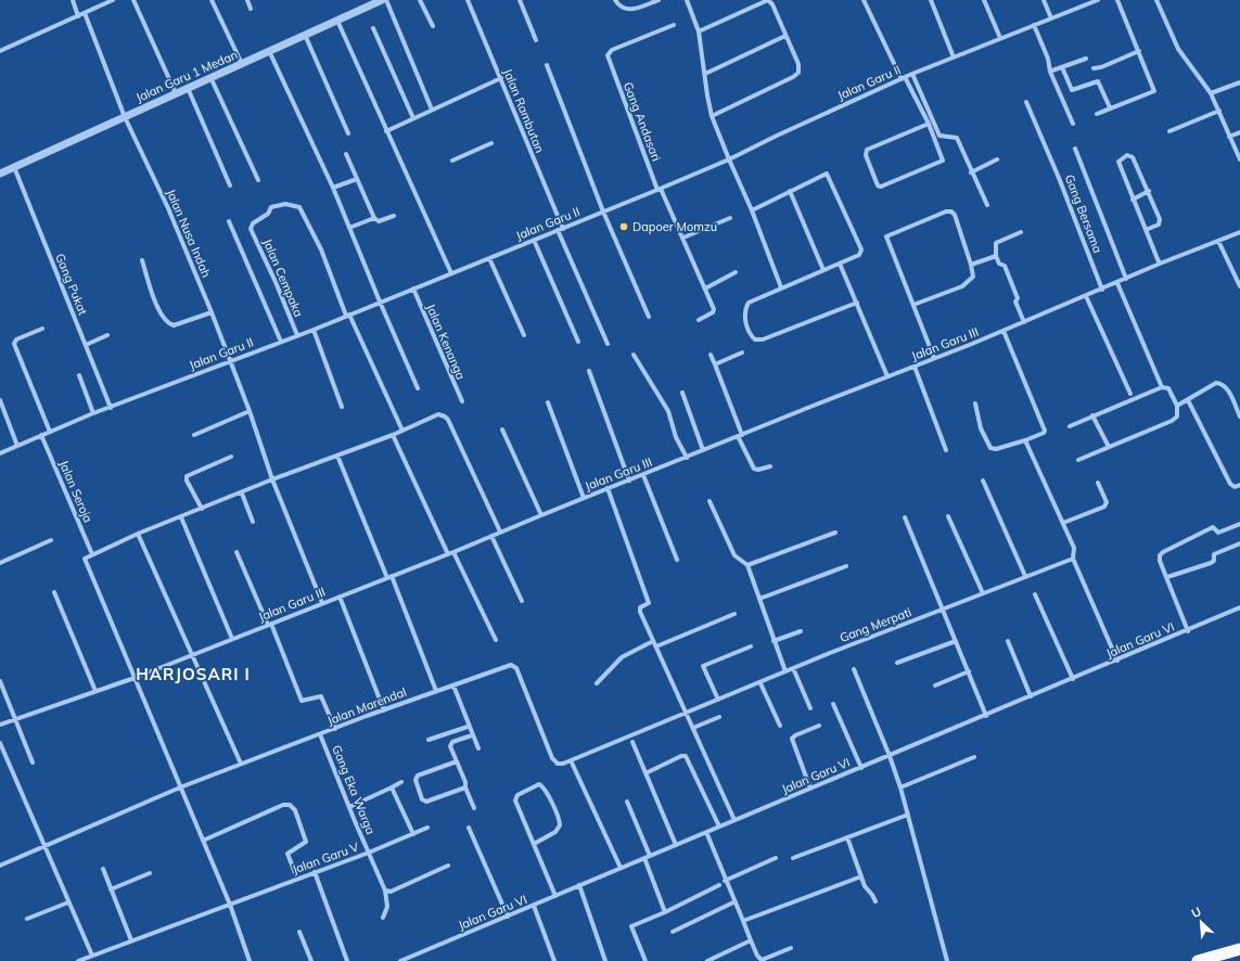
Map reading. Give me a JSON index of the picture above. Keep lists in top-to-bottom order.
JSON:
{
  "streets": {
    "street": [
      "Jalan Garu 1 Medan",
      "Jalan Garu II",
      "Jalan Rambutan",
      "Gang Andasari",
      "Gang Bersama",
      "Jalan Nusa Indah",
      "Jalan Cempaka",
      "Gang Pukat",
      "Jalan Kenanga",
      "Jalan Garu III",
      "Jalan Seroja",
      "Gang Merpati",
      "Jalan Garu VI",
      "Jalan Marendal",
      "Gang Eka Warga",
      "Jalan Garu V"
    ]
  },
  "crossings": [
    ["Jalan Garu 1 Medan", "Jalan Nusa Indah"],
    ["Jalan Garu 1 Medan", "Gang Pukat"],
    ["Jalan Garu II", "Jalan Rambutan"],
    ["Jalan Garu II", "Gang Andasari"],
    ["Jalan Garu II", "Jalan Nusa Indah"],
    ["Jalan Garu II", "Jalan Cempaka"],
    ["Jalan Garu II", "Gang Pukat"],
    ["Jalan Garu II", "Jalan Kenanga"],
    ["Jalan Garu II", "Jalan Seroja"],
    ["Gang Bersama", "Jalan Garu III"],
    ["Jalan Nusa Indah", "Jalan Garu III"],
    ["Gang Merpati", "Jalan Marendal"],
    ["Jalan Marendal", "Gang Eka Warga"],
    ["Gang Eka Warga", "Jalan Garu V"]
  ],
  "districts": ["HARJOSARI I"],
  "places": ["Dapoer Momzu"],
  "north": "top left"
}
